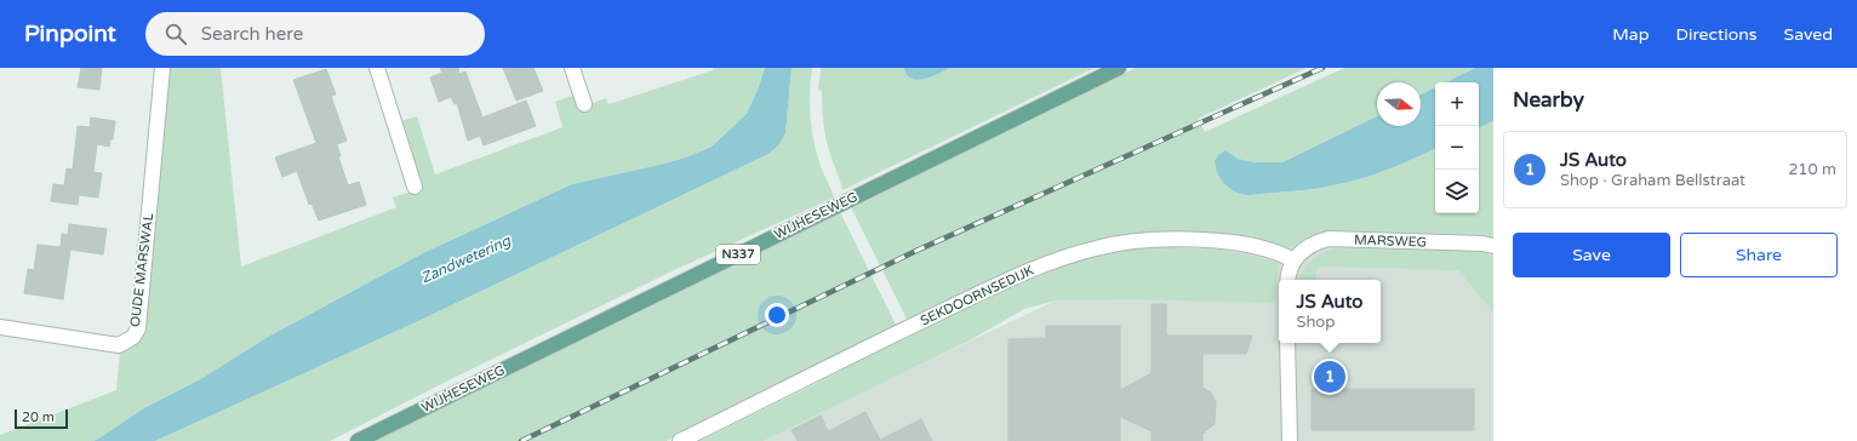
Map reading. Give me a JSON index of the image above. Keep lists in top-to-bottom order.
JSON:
{
  "streets": {
    "main road": ["WIJHESEWEG", "N337"],
    "street": ["MARSWEG", "OUDE MARSWAL", "SEKDOORNSEDIJK"]
  },
  "crossings": [
    ["MARSWEG", "SEKDOORNSEDIJK"]
  ],
  "water": ["Zandwetering"],
  "scale_bar": "20 m",
  "north": "right",
  "page": {
    "header": "Pinpoint",
    "search": "Search here",
    "nav": ["Map", "Directions", "Saved"],
    "heading": "Nearby",
    "map_buttons": ["+", "−"],
    "list": [
      {
        "mark": "1",
        "name": "JS Auto",
        "note": "Shop · Graham Bellstraat",
        "value": "210 m"
      }
    ],
    "buttons": ["Save", "Share"],
    "popup": ["JS Auto", "Shop"],
    "pins": "1",
    "scale": "20 m"
  }
}
